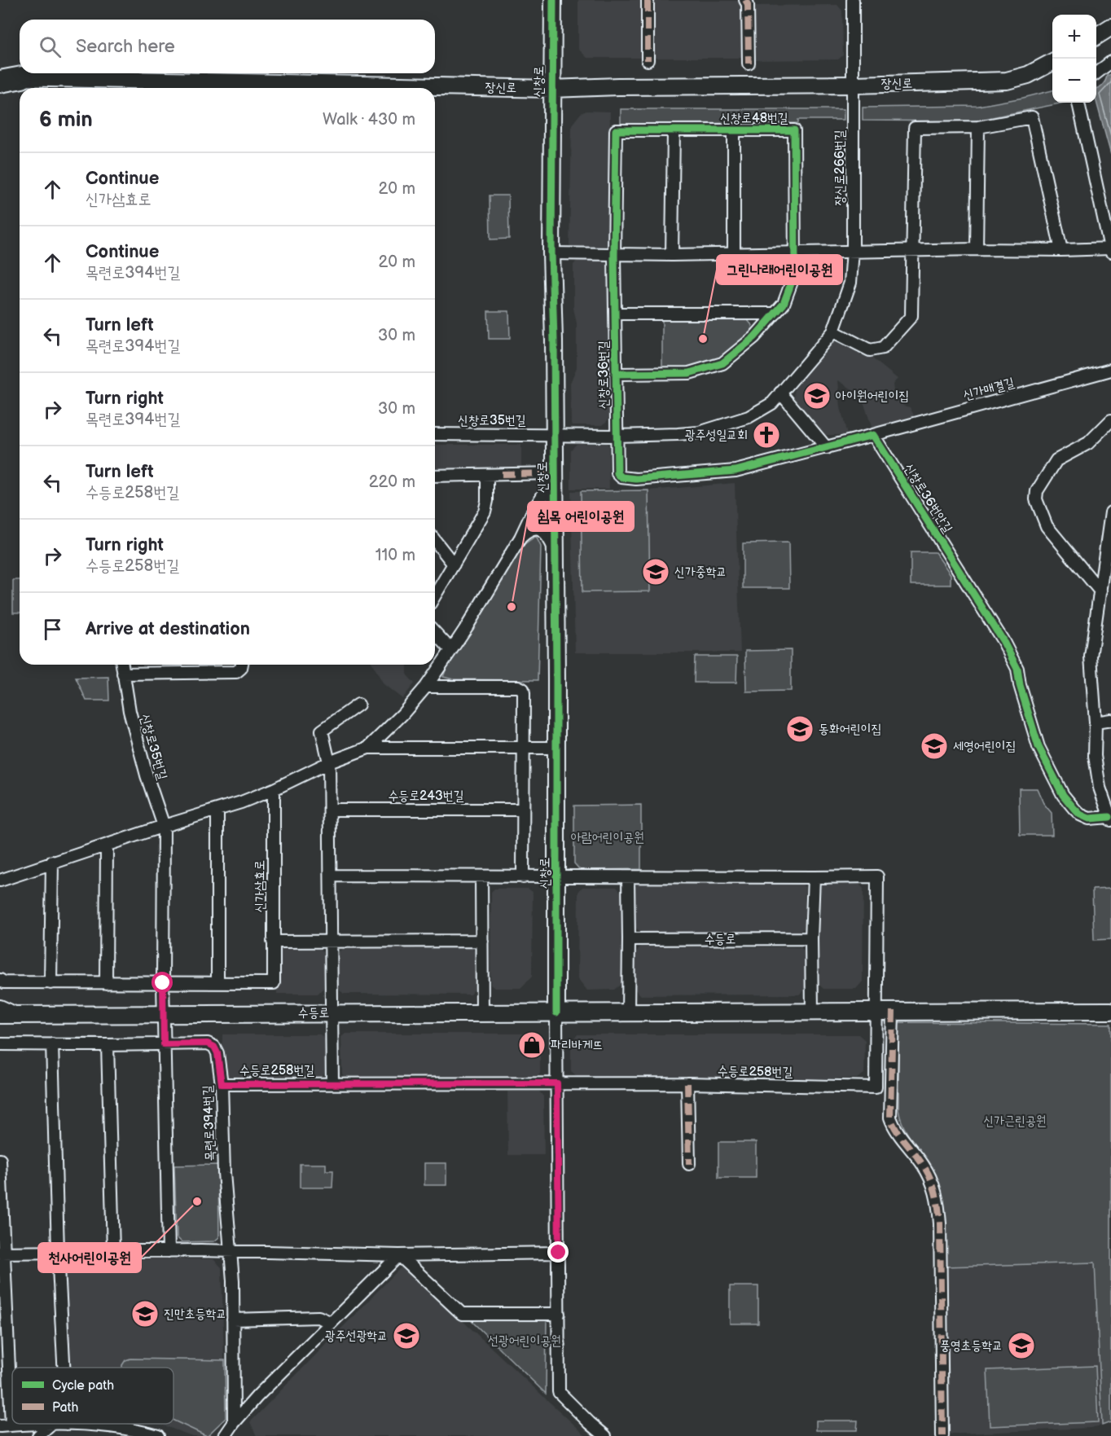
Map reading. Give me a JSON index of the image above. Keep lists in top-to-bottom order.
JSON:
{
  "streets": {
    "main road": ["신창로", "장신로", "수등로"],
    "street": [
      "신창로48번길",
      "장신로266번길",
      "신창로36번길",
      "신가매결길",
      "신창로35번길",
      "신창로36번안길",
      "수등로243번길",
      "신가삼효로",
      "수등로258번길",
      "목련로394번길"
    ]
  },
  "crossings": [
    ["신창로", "장신로"],
    ["신창로", "신창로35번길"],
    ["신창로", "수등로"],
    ["신창로", "수등로258번길"],
    ["장신로", "장신로266번길"],
    ["신창로48번길", "신창로36번길"],
    ["신가매결길", "신창로36번안길"],
    ["수등로", "수등로258번길"],
    ["수등로258번길", "목련로394번길"]
  ],
  "parks": ["아람어린이공원", "신가근린공원", "선광어린이공원"],
  "places": {
    "other": ["그린나래어린이공원", "쉼목 어린이공원", "천사어린이공원"],
    "school or university": [
      "아이원어린이집",
      "신가중학교",
      "동화어린이집",
      "세영어린이집",
      "진만초등학교",
      "광주선광학교",
      "풍영초등학교"
    ],
    "church": ["광주성일교회"],
    "shop": ["파리바게뜨"]
  },
  "legend": ["Cycle path", "Path"],
  "page": {
    "map_buttons": ["+", "−"],
    "search": "Search here",
    "heading": ["6 min", "Walk · 430 m"],
    "list": [
      ["Continue", "신가삼효로", "20 m"],
      ["Continue", "목련로394번길", "20 m"],
      ["Turn left", "목련로394번길", "30 m"],
      ["Turn right", "목련로394번길", "30 m"],
      ["Turn left", "수등로258번길", "220 m"],
      ["Turn right", "수등로258번길", "110 m"],
      "Arrive at destination"
    ]
  }
}
